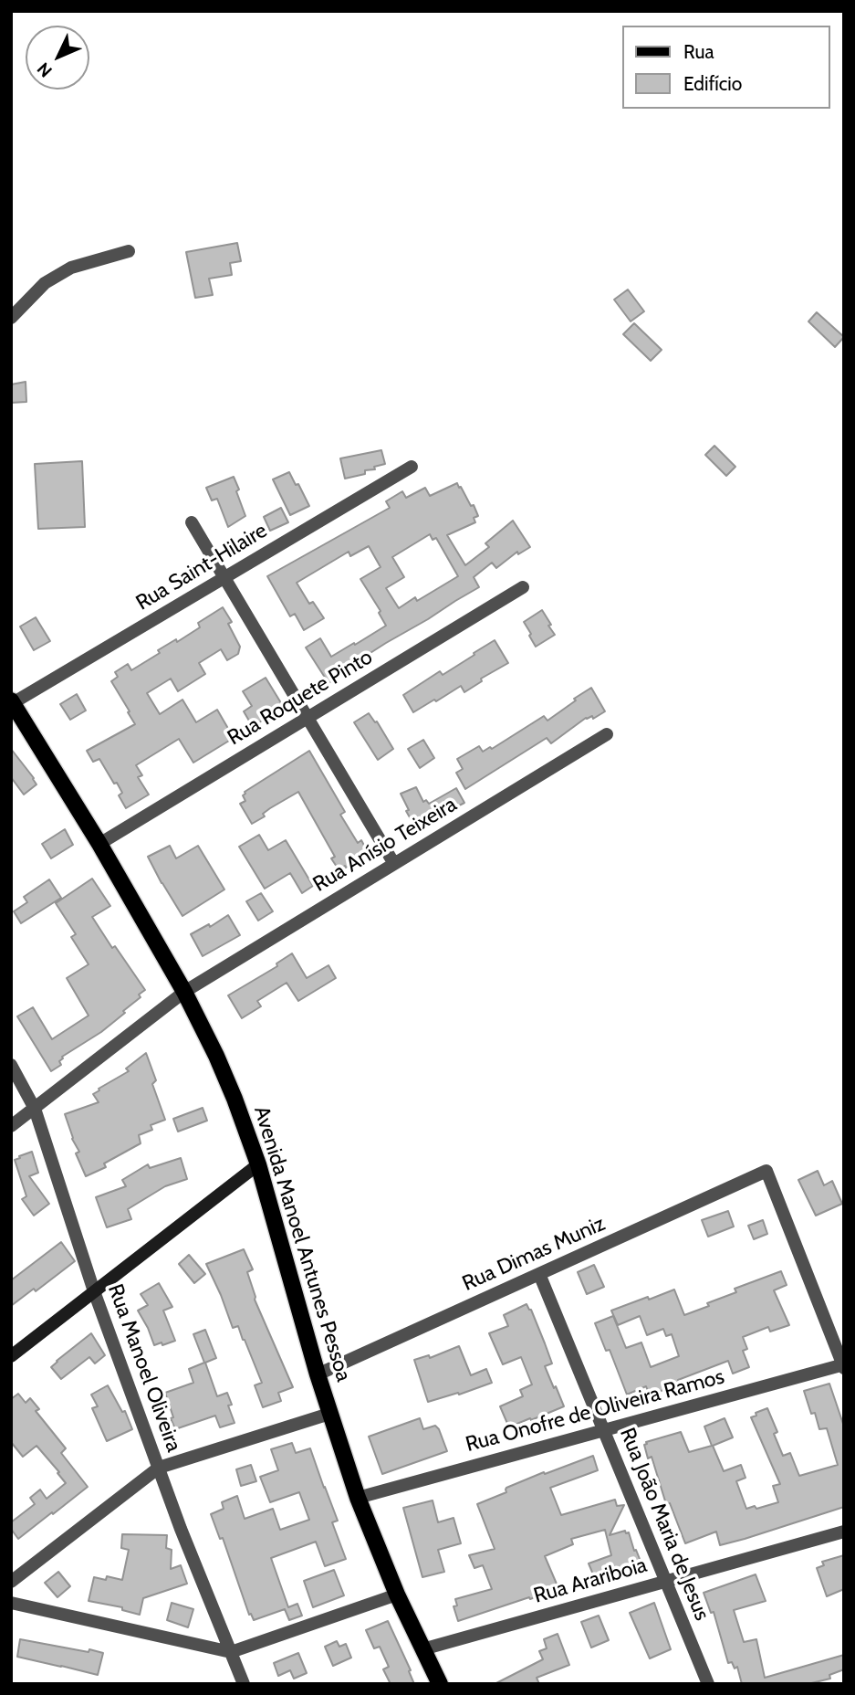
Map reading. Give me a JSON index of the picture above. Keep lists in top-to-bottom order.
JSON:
{
  "streets": {
    "main road": ["Avenida Manoel Antunes Pessoa"],
    "street": [
      "Rua Saint-Hilaire",
      "Rua Roquete Pinto",
      "Rua Anísio Teixeira",
      "Rua Dimas Muniz",
      "Rua Manoel Oliveira",
      "Rua Onofre de Oliveira Ramos",
      "Rua João Maria de Jesus",
      "Rua Arariboia"
    ]
  },
  "crossings": [
    ["Rua Saint-Hilaire", "Avenida Manoel Antunes Pessoa"],
    ["Rua Roquete Pinto", "Avenida Manoel Antunes Pessoa"],
    ["Rua Anísio Teixeira", "Avenida Manoel Antunes Pessoa"],
    ["Rua Anísio Teixeira", "Rua Manoel Oliveira"],
    ["Avenida Manoel Antunes Pessoa", "Rua Dimas Muniz"],
    ["Avenida Manoel Antunes Pessoa", "Rua Onofre de Oliveira Ramos"],
    ["Avenida Manoel Antunes Pessoa", "Rua Arariboia"],
    ["Rua Dimas Muniz", "Rua Onofre de Oliveira Ramos"],
    ["Rua Dimas Muniz", "Rua João Maria de Jesus"],
    ["Rua Onofre de Oliveira Ramos", "Rua João Maria de Jesus"],
    ["Rua João Maria de Jesus", "Rua Arariboia"]
  ],
  "legend": ["Rua", "Edifício"],
  "north": "bottom left"
}
